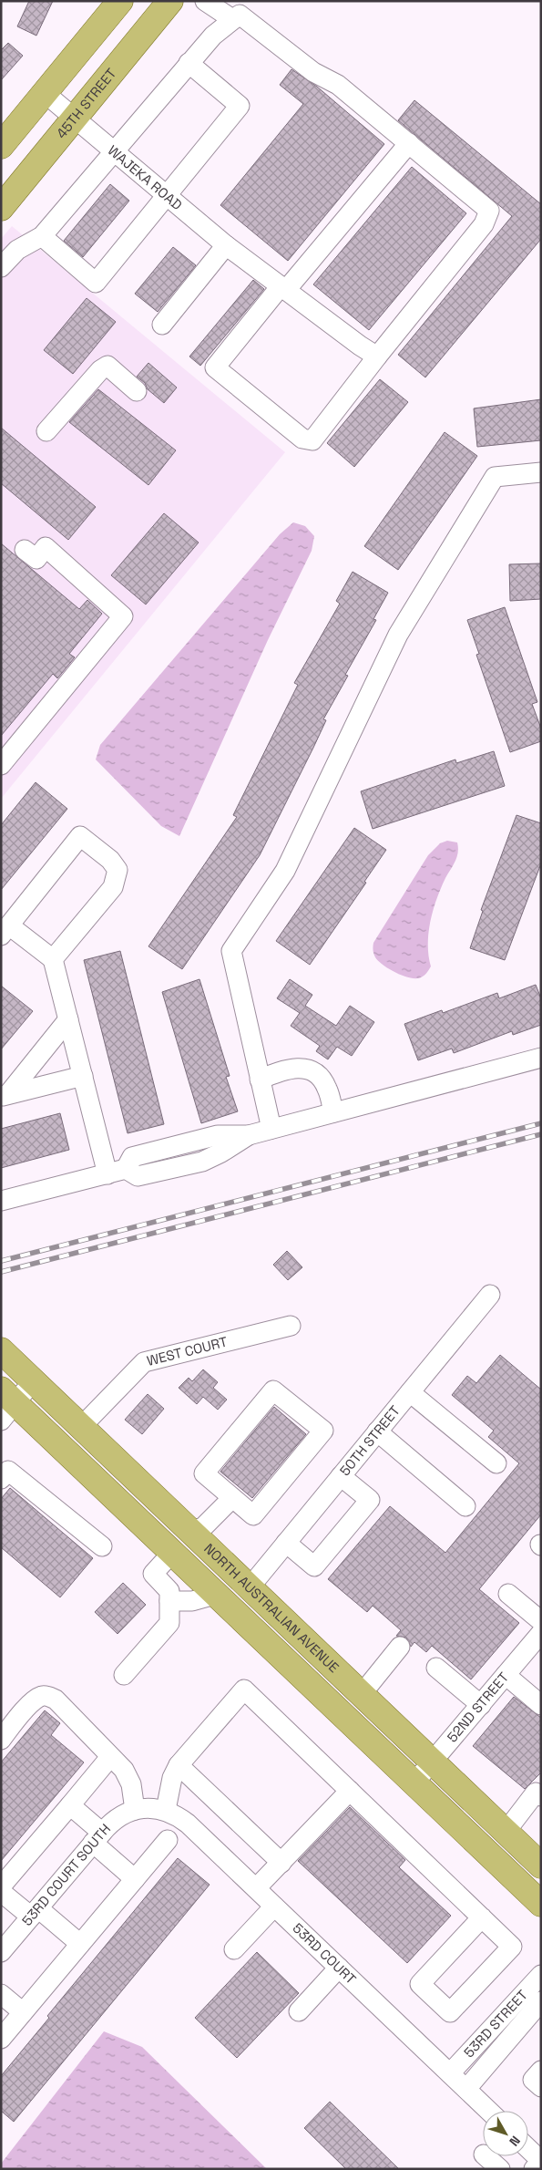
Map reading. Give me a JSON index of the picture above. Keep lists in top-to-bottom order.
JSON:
{
  "streets": {
    "main road": ["45TH STREET", "NORTH AUSTRALIAN AVENUE"],
    "street": [
      "WAJEKA ROAD",
      "WEST COURT",
      "50TH STREET",
      "52ND STREET",
      "53RD COURT SOUTH",
      "53RD COURT",
      "53RD STREET"
    ]
  },
  "crossings": [
    ["45TH STREET", "WAJEKA ROAD"],
    ["WEST COURT", "NORTH AUSTRALIAN AVENUE"],
    ["50TH STREET", "NORTH AUSTRALIAN AVENUE"],
    ["NORTH AUSTRALIAN AVENUE", "52ND STREET"],
    ["53RD COURT SOUTH", "53RD COURT"],
    ["53RD COURT", "53RD STREET"]
  ],
  "north": "bottom right"
}
